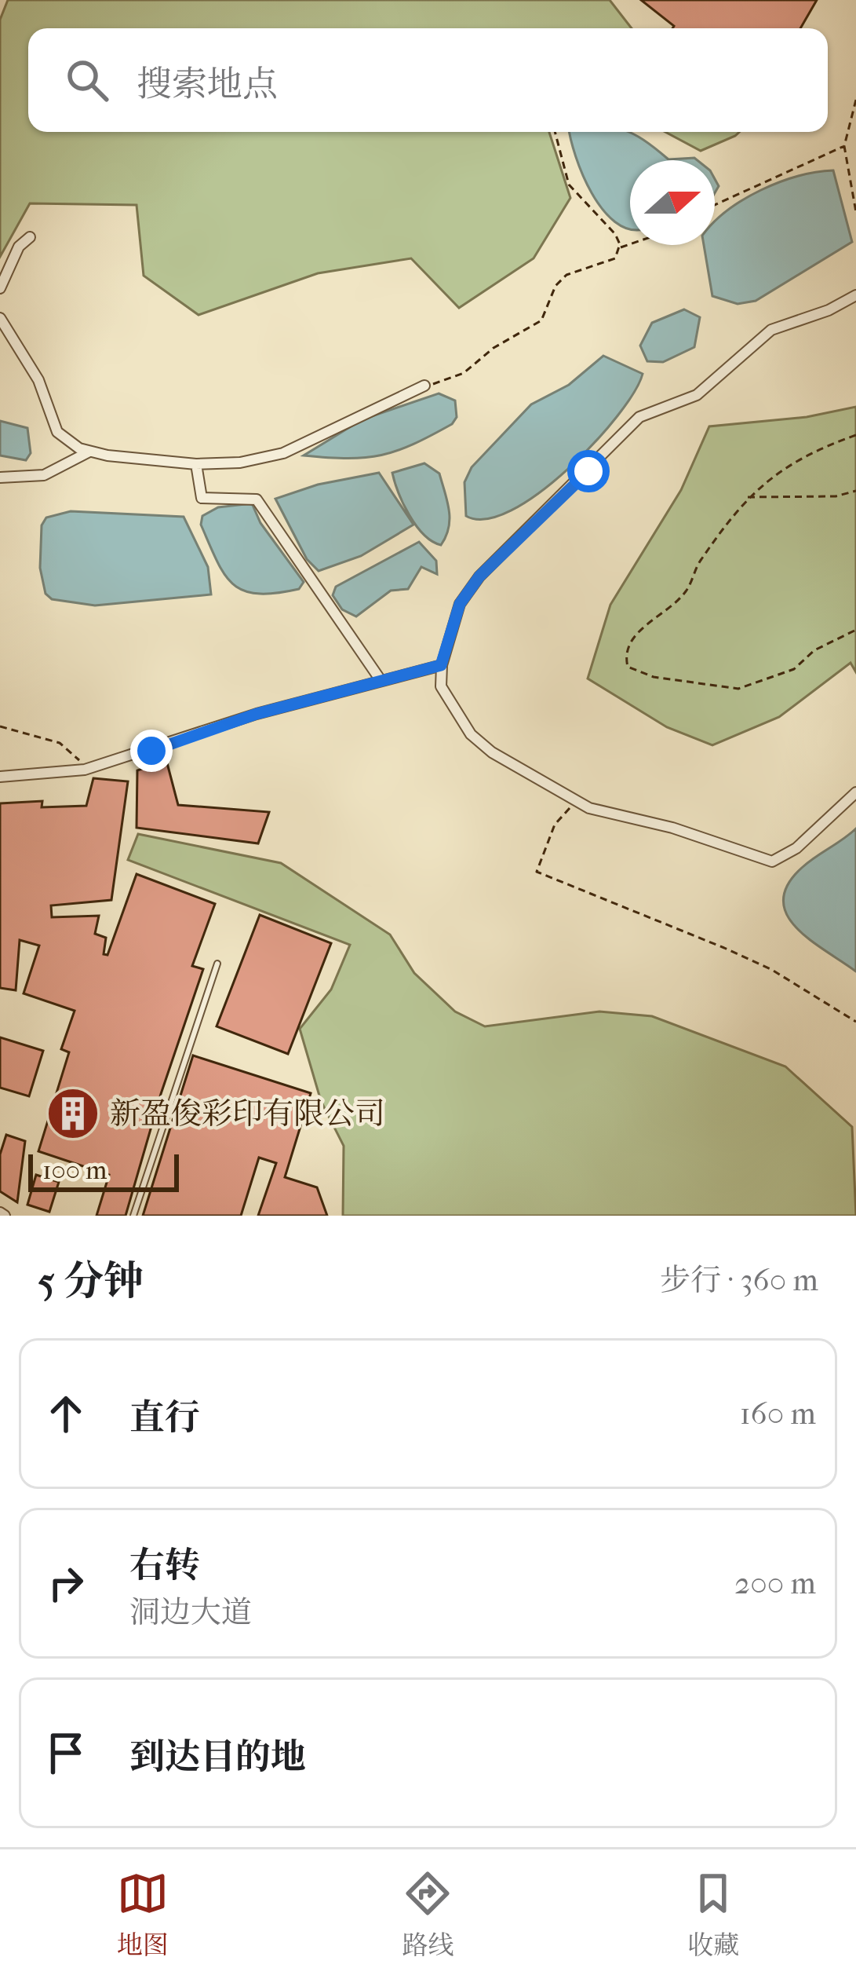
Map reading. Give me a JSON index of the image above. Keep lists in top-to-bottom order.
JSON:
{
  "places": {
    "building": ["新盈俊彩印有限公司"]
  },
  "scale_bar": "100 m",
  "north": "right",
  "page": {
    "search": "搜索地点",
    "scale": "100 m",
    "heading": ["5 分钟", "步行 · 360 m"],
    "list": [
      ["直行", "160 m"],
      ["右转", "洞边大道", "200 m"],
      "到达目的地"
    ],
    "nav": ["地图", "路线", "收藏"]
  }
}
